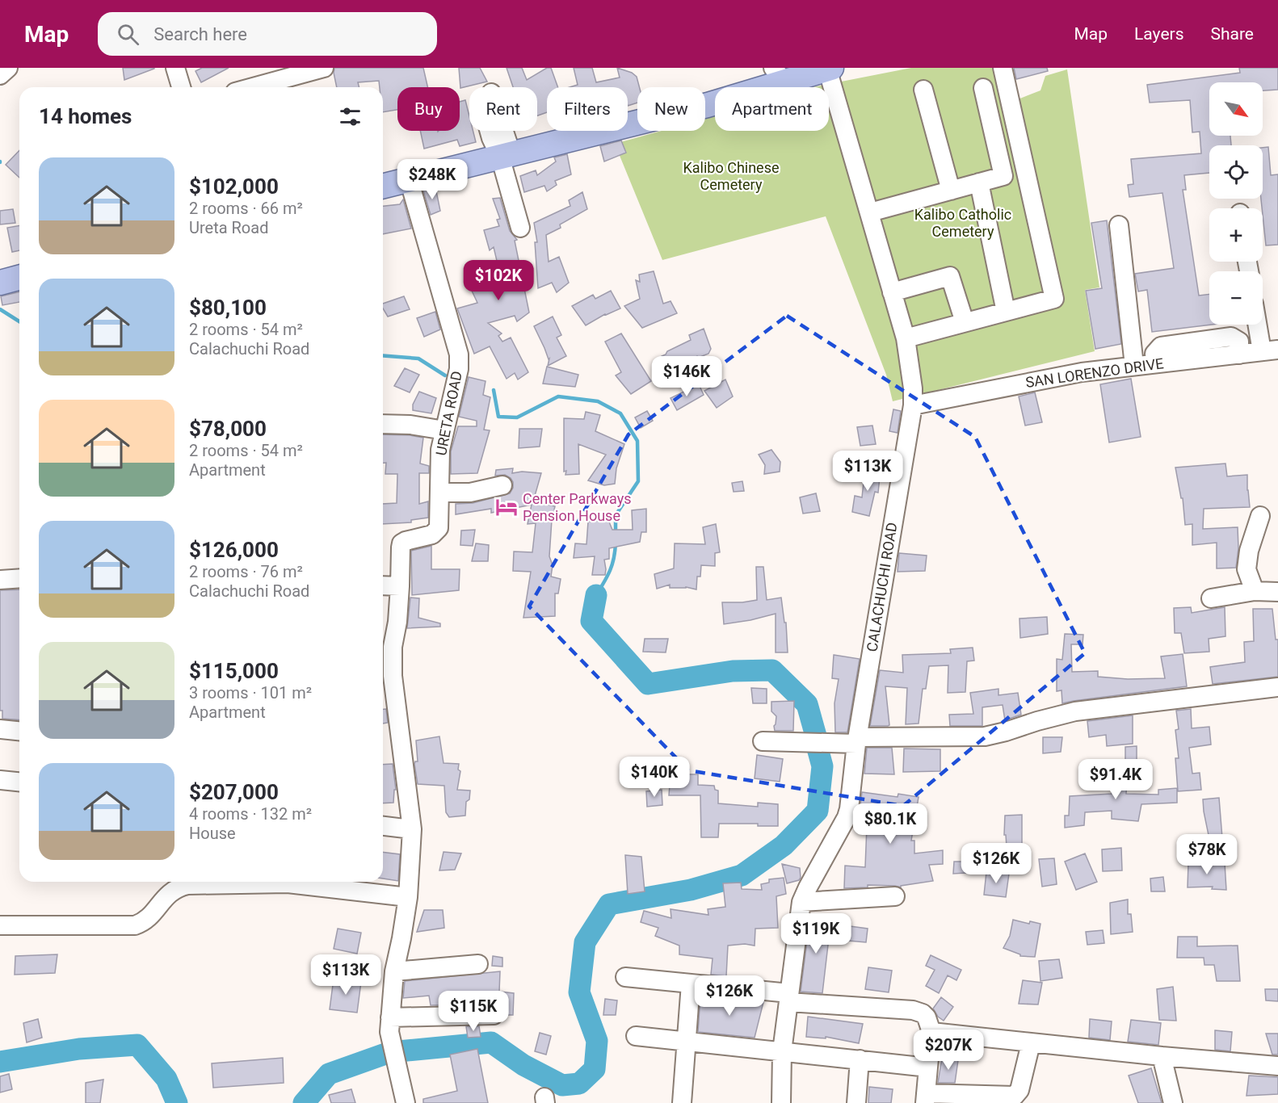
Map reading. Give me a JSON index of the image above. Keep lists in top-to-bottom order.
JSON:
{
  "streets": {
    "street": ["SAN LORENZO DRIVE", "URETA ROAD", "CALACHUCHI ROAD"]
  },
  "crossings": [
    ["SAN LORENZO DRIVE", "CALACHUCHI ROAD"]
  ],
  "parks": ["Kalibo Chinese Cemetery", "Kalibo Catholic Cemetery"],
  "places": {
    "hotel": ["Center Parkways Pension House"]
  },
  "north": "bottom right",
  "page": {
    "header": "Map",
    "search": "Search here",
    "nav": ["Map", "Layers", "Share"],
    "map_buttons": ["+", "−"],
    "chip": [
      "Buy",
      "Rent",
      "Filters",
      "New",
      "Apartment"
    ],
    "heading": "14 homes",
    "list": [
      {
        "name": "$102,000",
        "note": "2 rooms · 66 m² · Ureta Road"
      },
      {
        "name": "$80,100",
        "note": "2 rooms · 54 m² · Calachuchi Road"
      },
      {
        "name": "$78,000",
        "note": "2 rooms · 54 m² · Apartment"
      },
      {
        "name": "$126,000",
        "note": "2 rooms · 76 m² · Calachuchi Road"
      },
      {
        "name": "$115,000",
        "note": "3 rooms · 101 m² · Apartment"
      },
      {
        "name": "$207,000",
        "note": "4 rooms · 132 m² · House"
      }
    ],
    "price": [
      "$248K",
      "$102K",
      "$146K",
      "$113K",
      "$140K",
      "$91.4K",
      "$80.1K",
      "$78K",
      "$126K",
      "$119K",
      "$113K",
      "$126K",
      "$115K",
      "$207K"
    ]
  }
}
